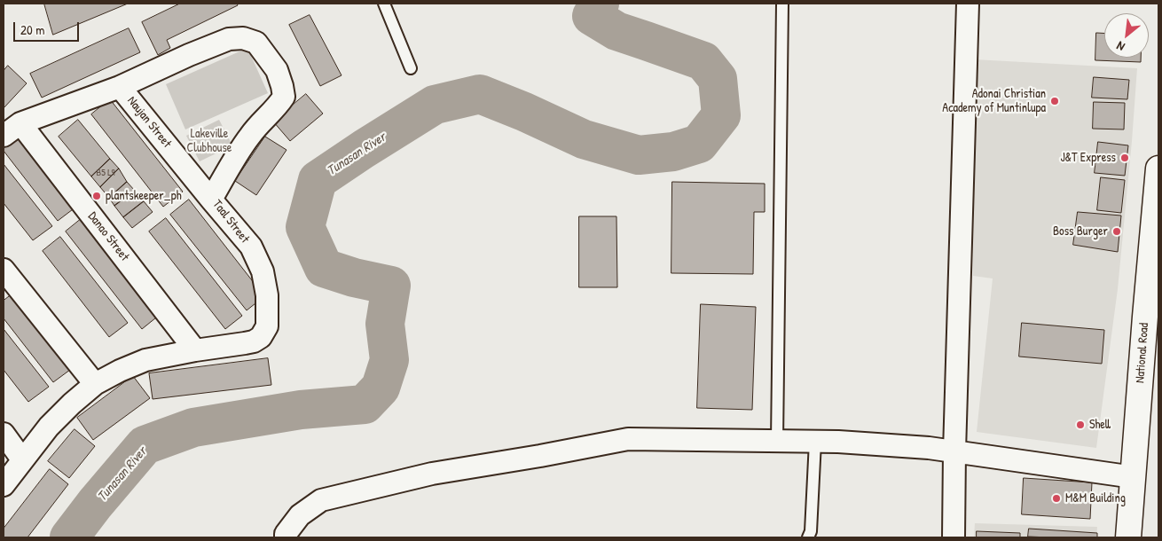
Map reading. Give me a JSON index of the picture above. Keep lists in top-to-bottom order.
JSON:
{
  "streets": {
    "highway": ["National Road"],
    "street": ["Naujan Street", "Taal Street", "Danao Street"]
  },
  "crossings": [
    ["Naujan Street", "Taal Street"],
    ["Taal Street", "Danao Street"]
  ],
  "water": ["Tunasan River"],
  "parks": ["Lakeville Clubhouse"],
  "places": [
    "Adonai Christian Academy of Muntinlupa",
    "J&T Express",
    "plantskeeper_ph",
    "Boss Burger",
    "Shell",
    "M&M Building"
  ],
  "house_numbers": ["B5 L9"],
  "scale_bar": "20 m",
  "north": "bottom left"
}
